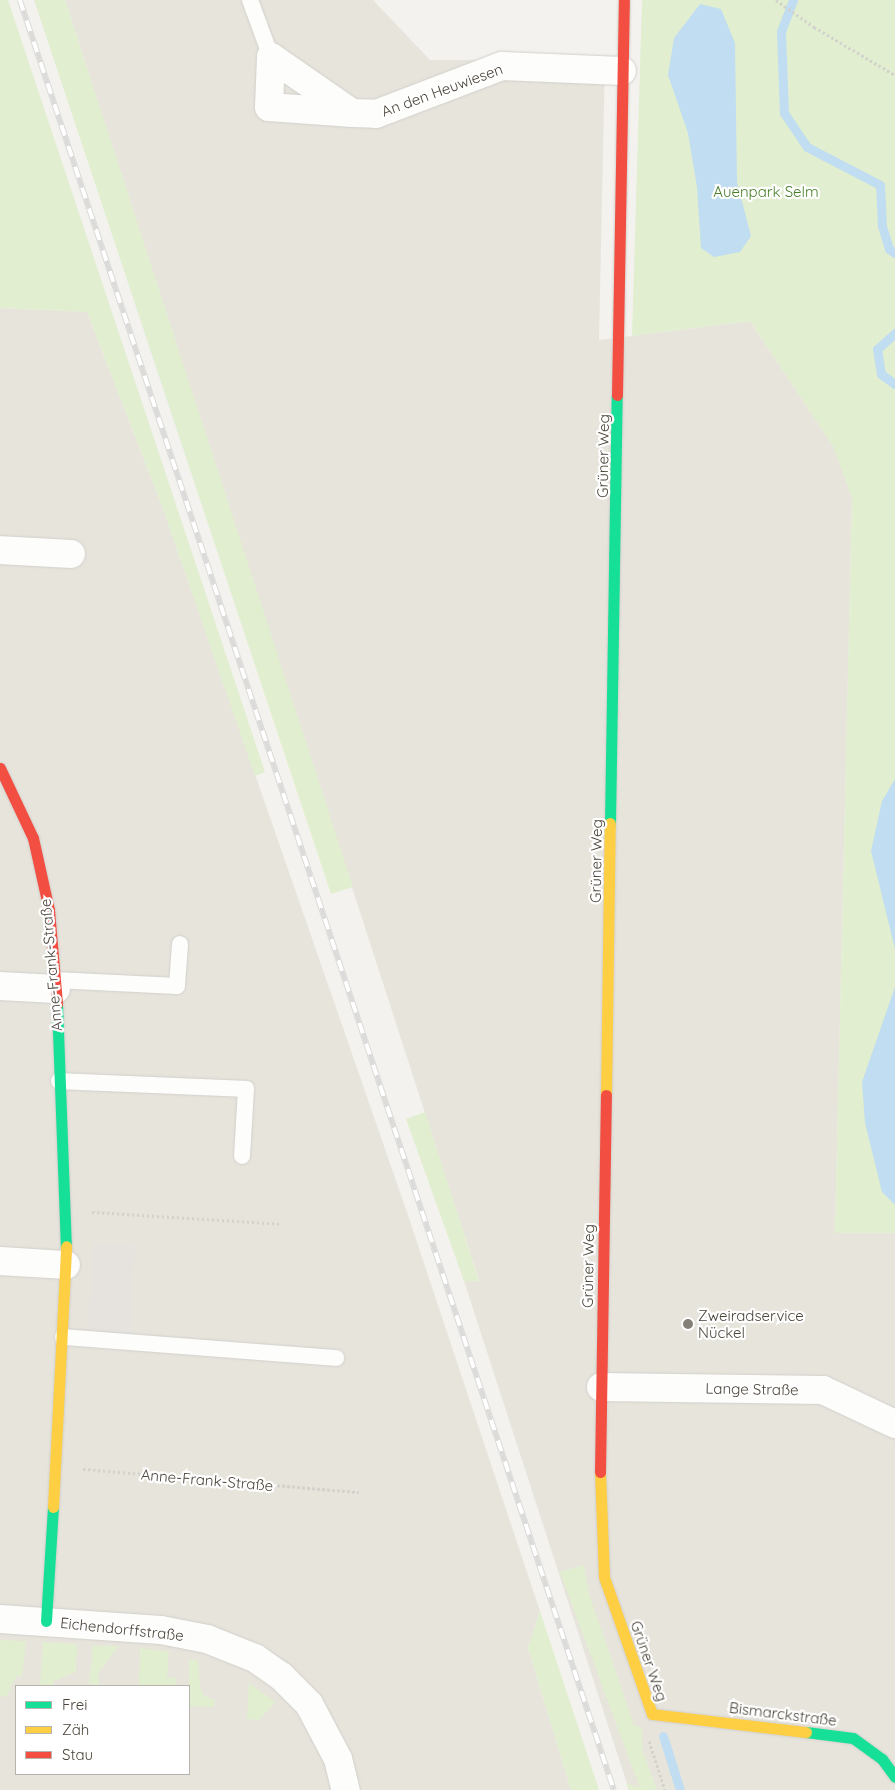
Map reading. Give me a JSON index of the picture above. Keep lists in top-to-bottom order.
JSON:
{
  "streets": {
    "street": [
      "An den Heuwiesen",
      "Grüner Weg",
      "Anne-Frank-Straße",
      "Lange Straße",
      "Eichendorffstraße",
      "Bismarckstraße"
    ]
  },
  "crossings": [
    ["An den Heuwiesen", "Grüner Weg"],
    ["Grüner Weg", "Lange Straße"],
    ["Grüner Weg", "Bismarckstraße"],
    ["Anne-Frank-Straße", "Eichendorffstraße"]
  ],
  "parks": ["Auenpark Selm"],
  "places": ["Zweiradservice Nückel"],
  "legend": ["Frei", "Zäh", "Stau"]
}
